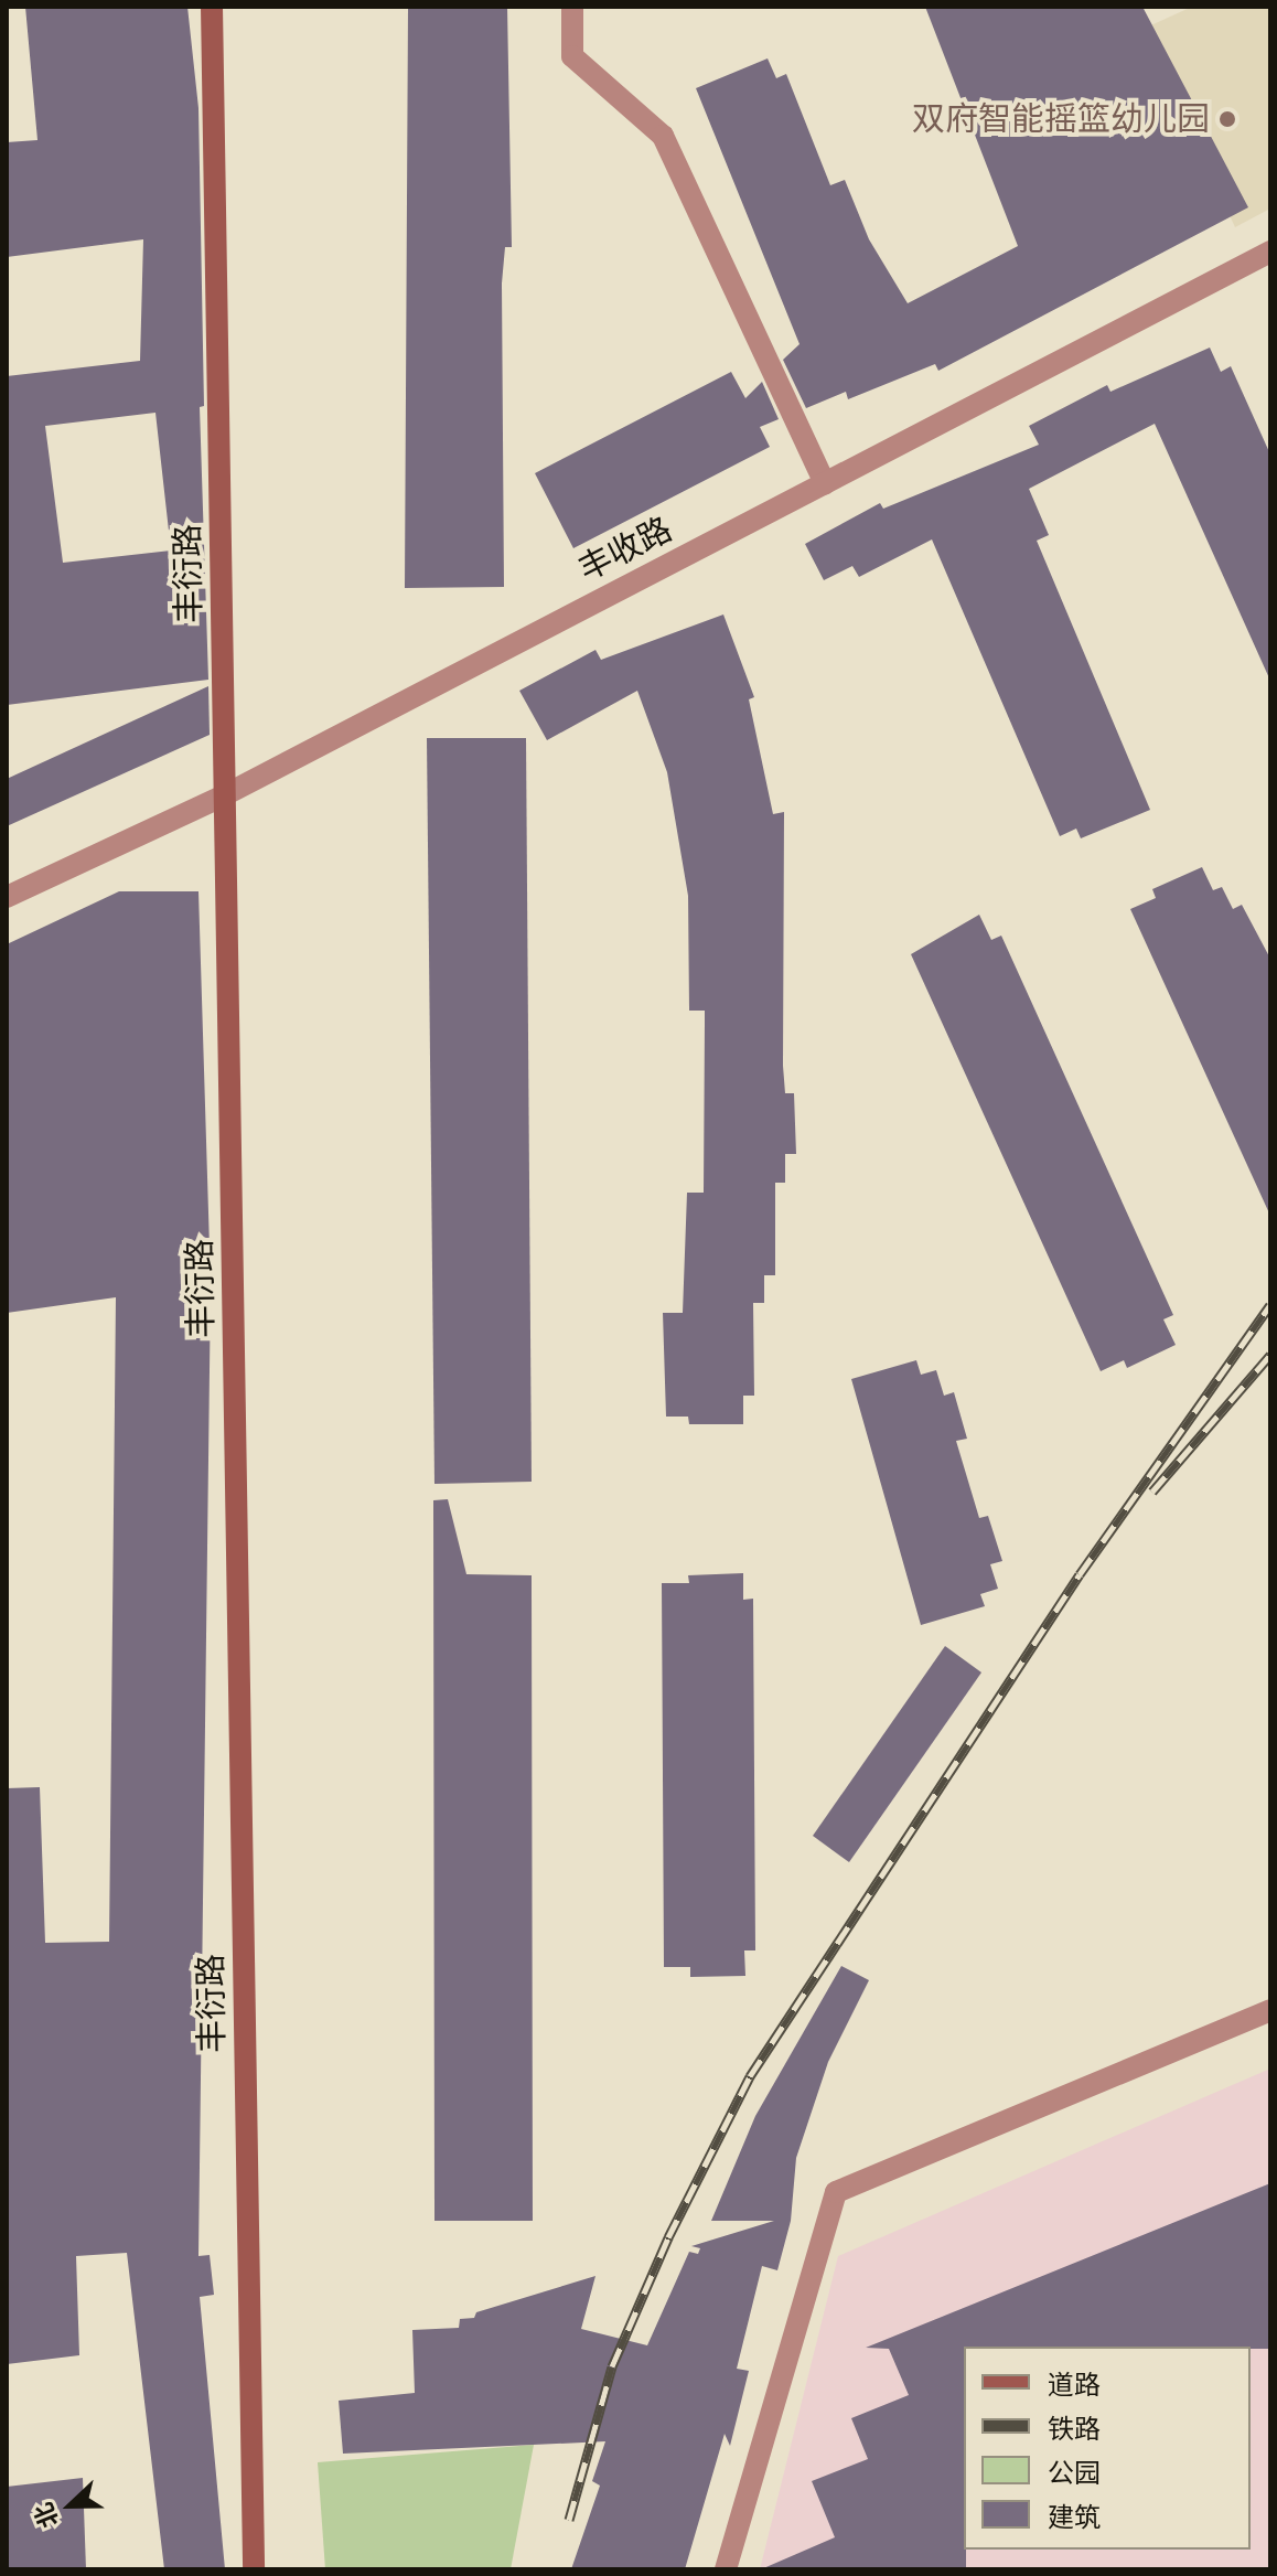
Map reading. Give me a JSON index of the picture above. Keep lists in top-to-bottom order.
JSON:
{
  "streets": {
    "street": ["丰收路", "丰衍路"]
  },
  "crossings": [
    ["丰收路", "丰衍路"]
  ],
  "places": ["双府智能摇篮幼儿园"],
  "legend": [
    "道路",
    "铁路",
    "公园",
    "建筑"
  ],
  "north": "left"
}
